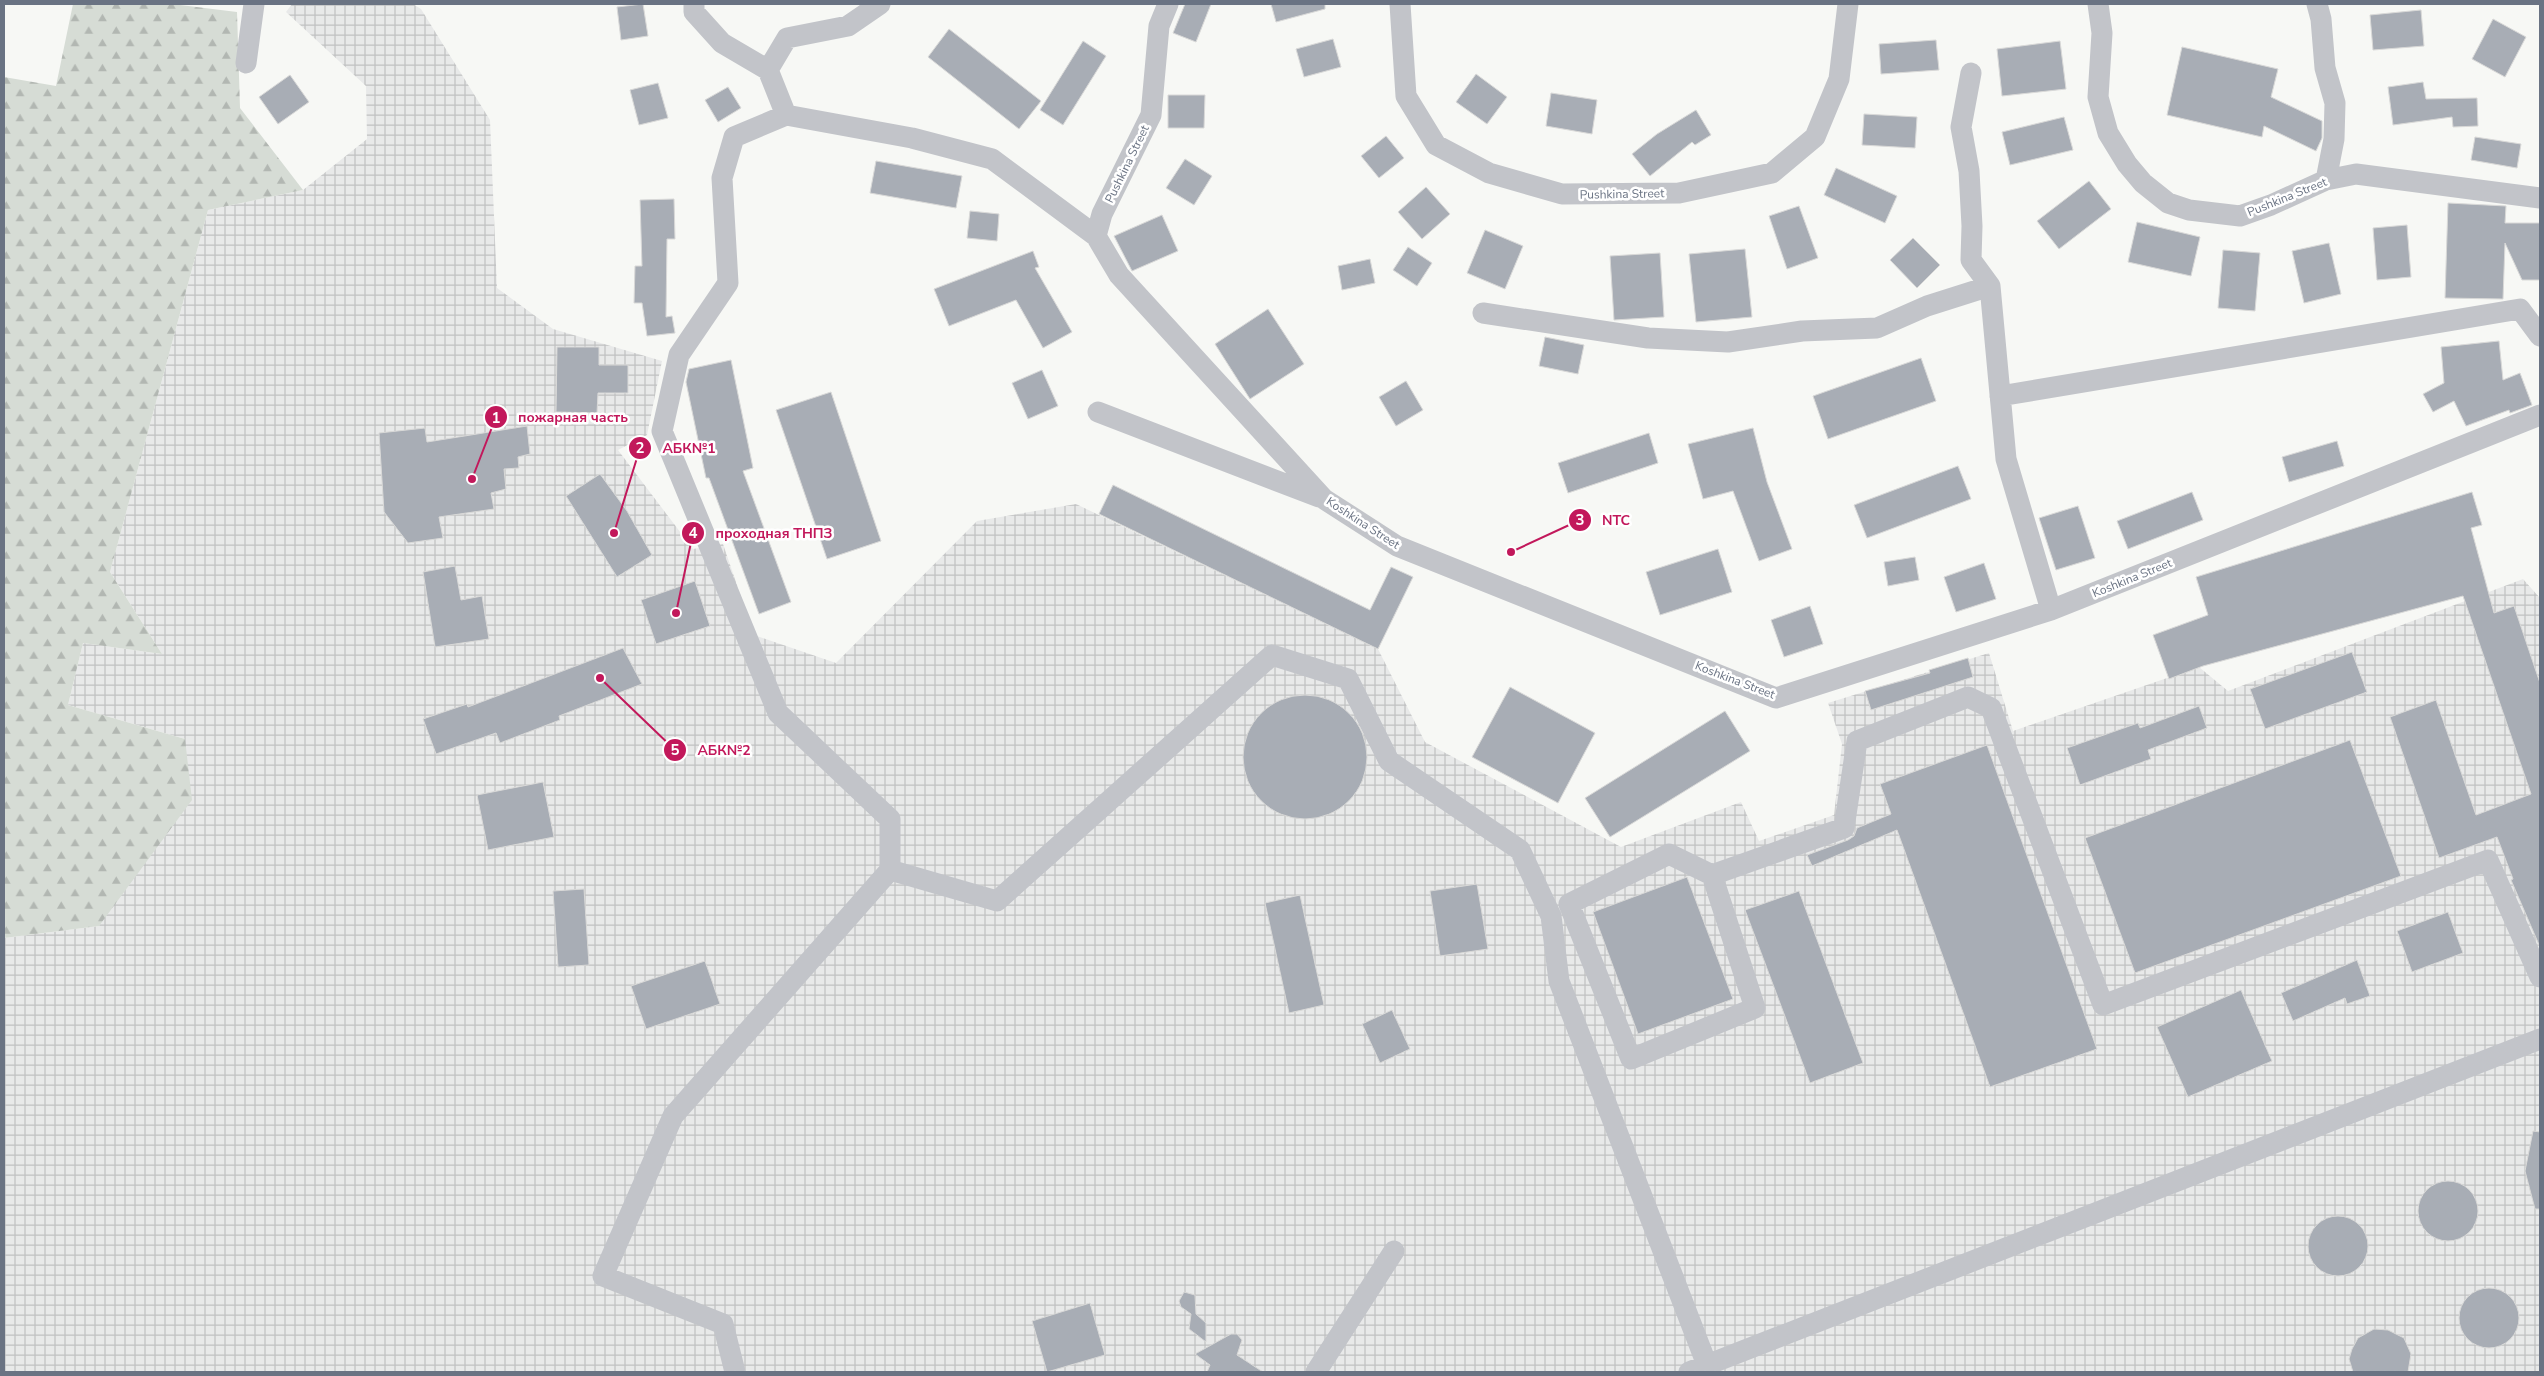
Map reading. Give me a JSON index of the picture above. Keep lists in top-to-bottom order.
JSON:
{
  "streets": {
    "street": ["Pushkina Street", "Koshkina Street"]
  },
  "crossings": [
    ["Pushkina Street", "Koshkina Street"]
  ],
  "places": [
    "пожарная часть",
    "АБК№1",
    "NTC",
    "проходная ТНПЗ",
    "АБК№2"
  ]
}
